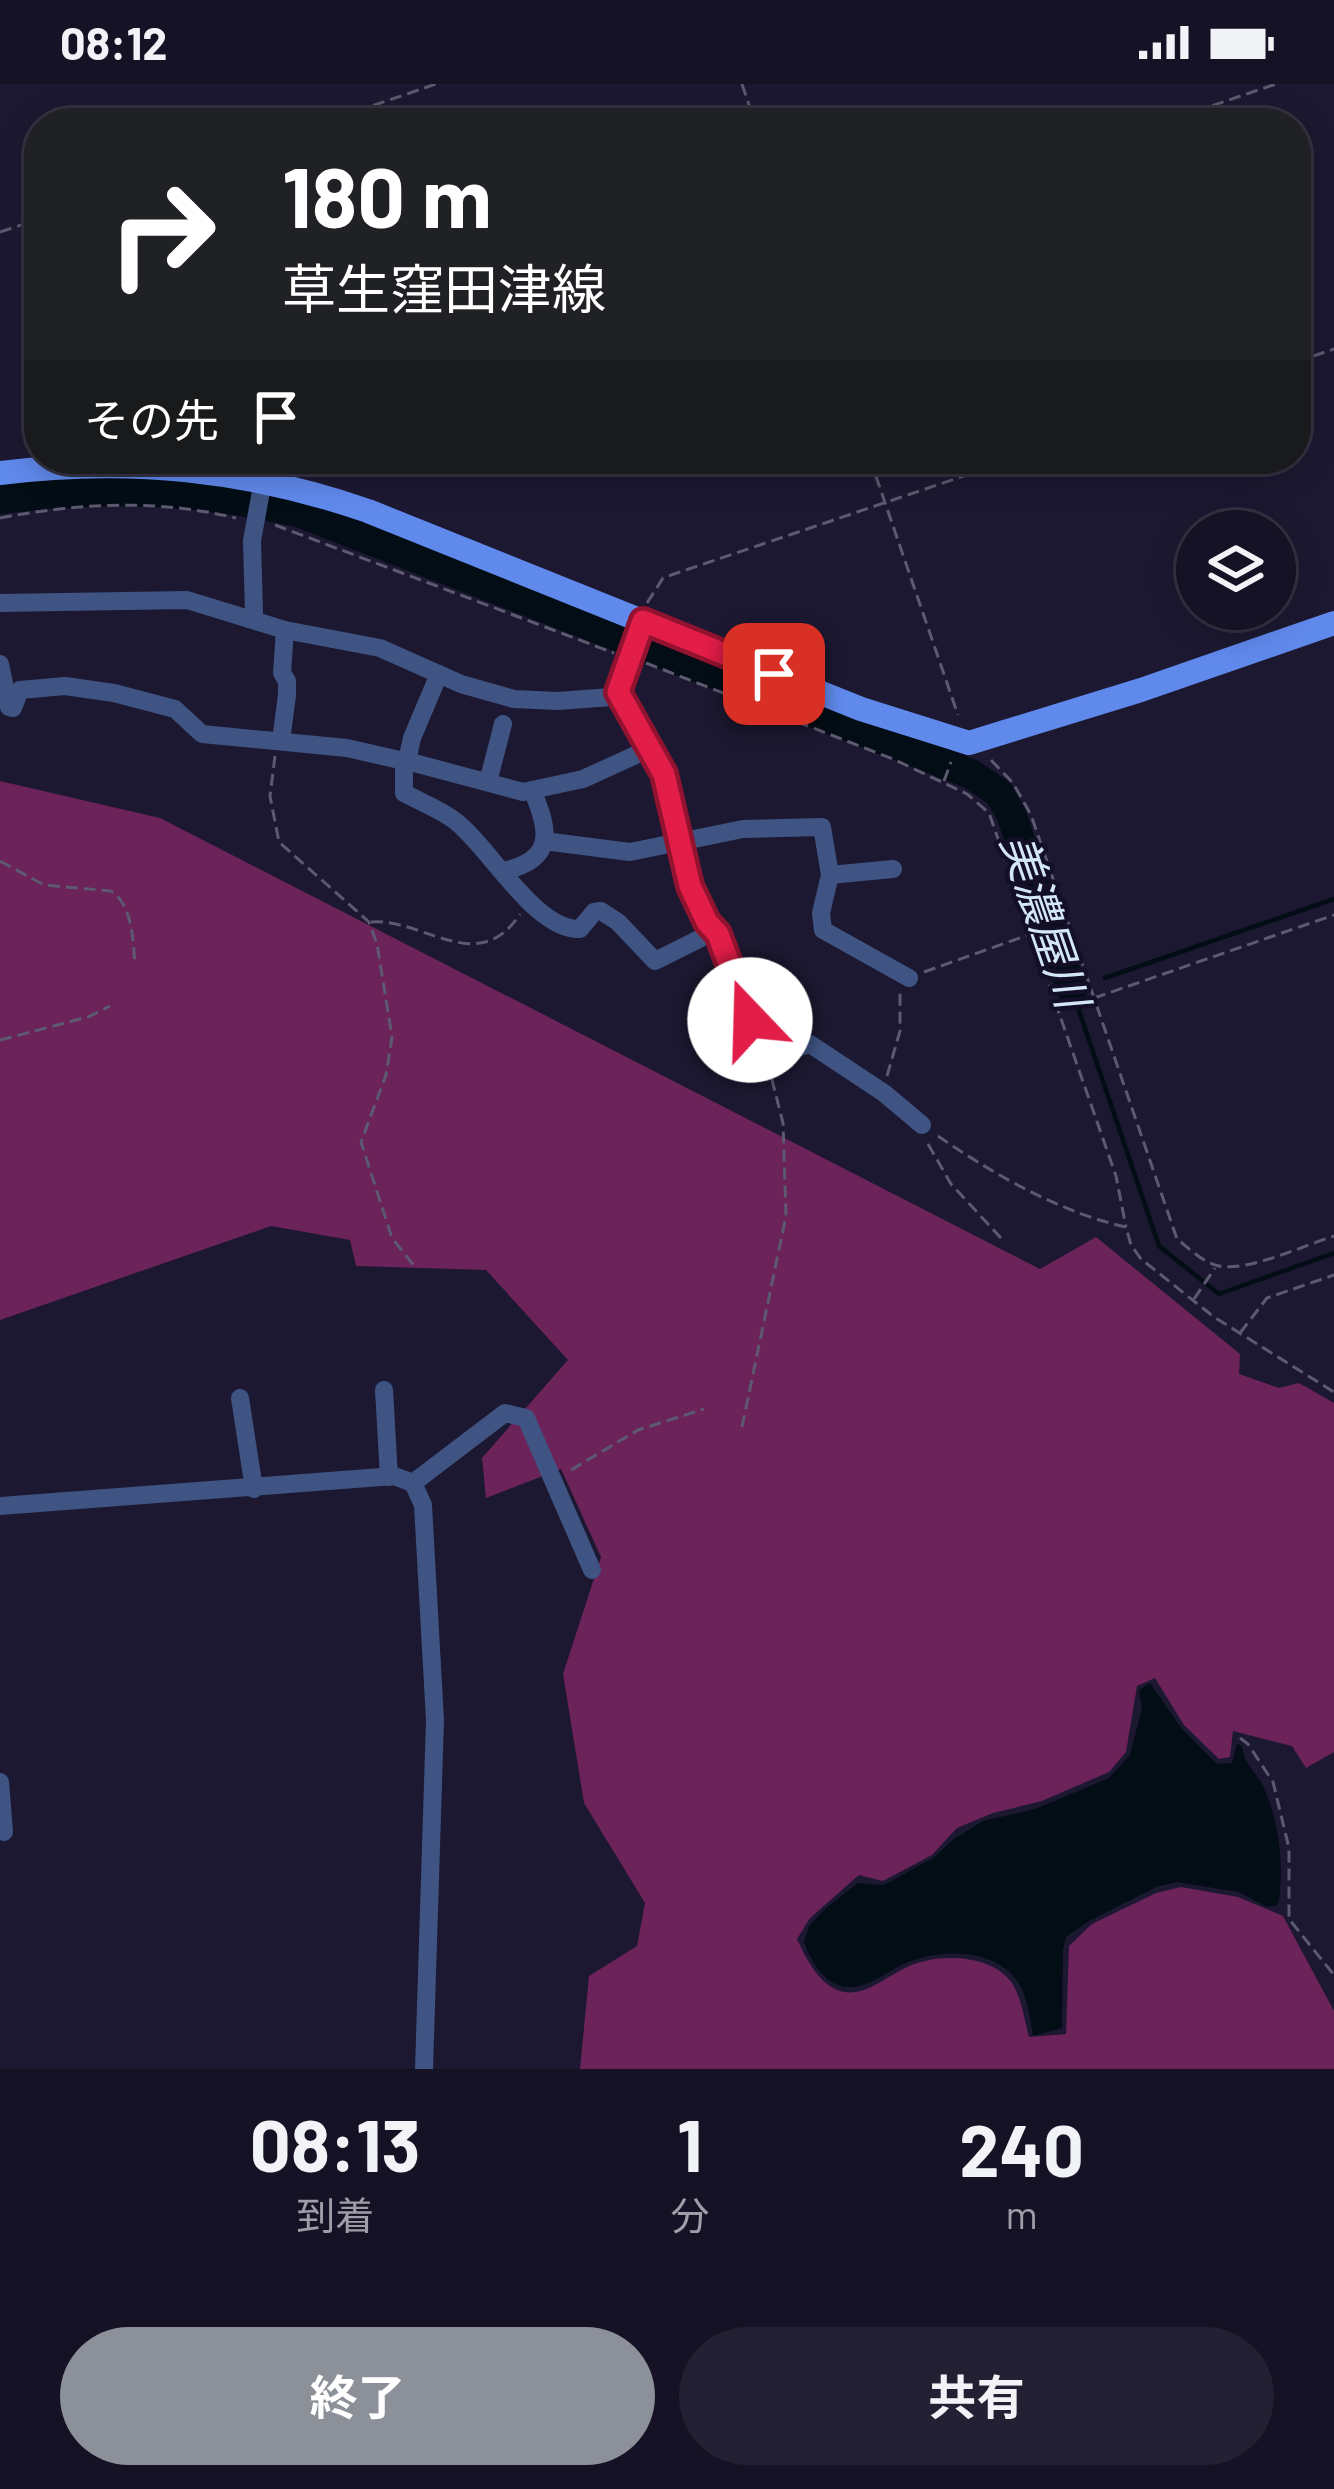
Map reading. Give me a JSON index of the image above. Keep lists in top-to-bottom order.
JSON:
{
  "water": ["美濃屋川"],
  "page": {
    "status": "08:12",
    "turn": ["180 m", "草生窪田津線"],
    "then": "その先",
    "eta": [
      "08:13",
      "到着",
      "1",
      "分",
      "240",
      "m"
    ],
    "buttons": ["終了", "共有"]
  }
}
